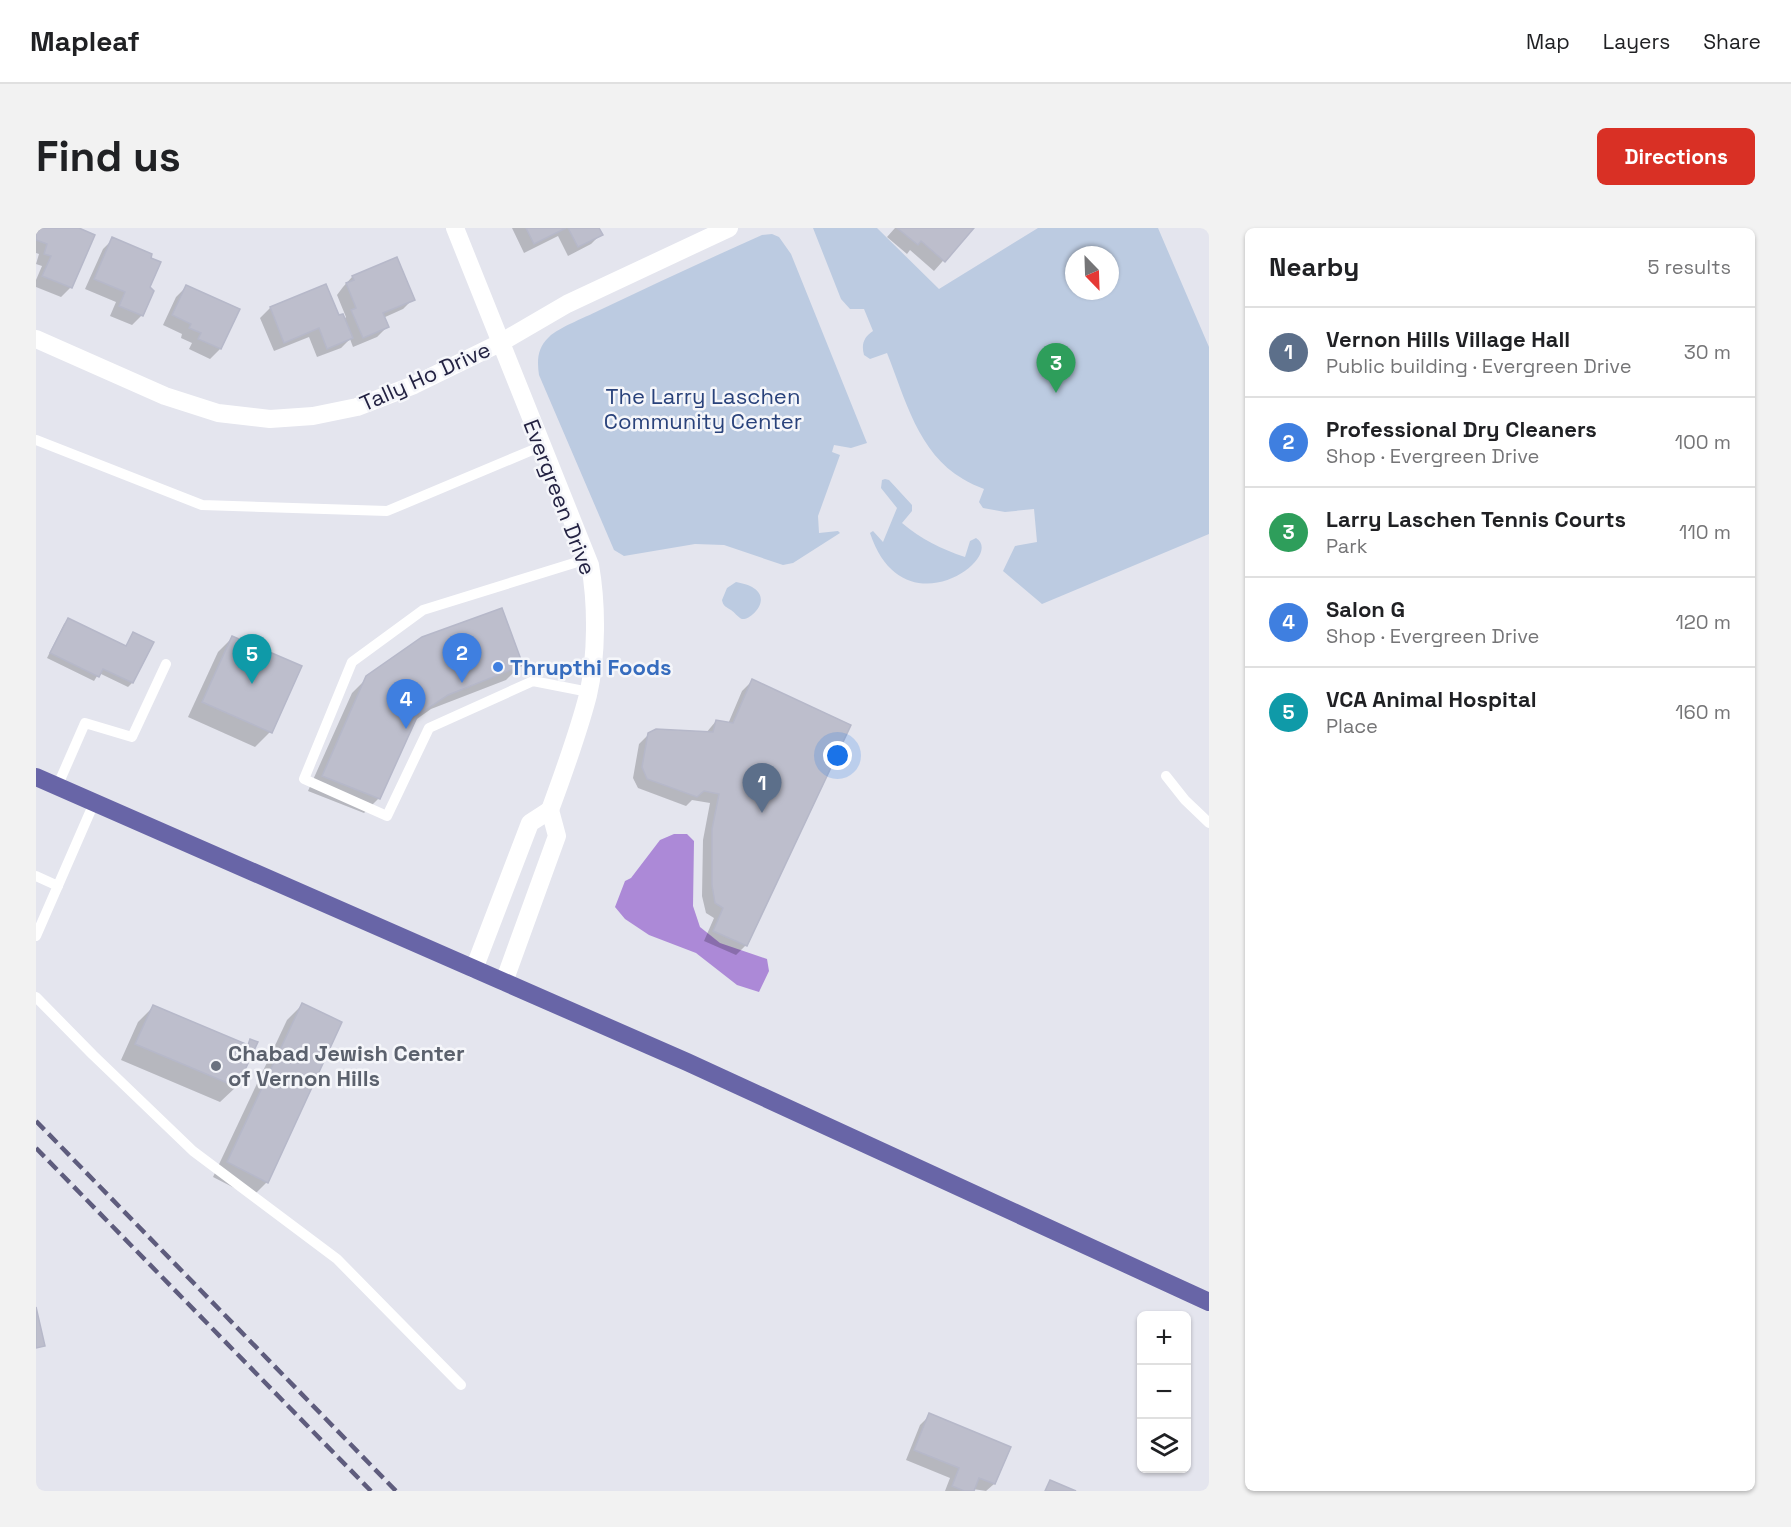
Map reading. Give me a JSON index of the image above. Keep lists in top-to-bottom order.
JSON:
{
  "streets": {
    "street": ["Tally Ho Drive", "Evergreen Drive"]
  },
  "crossings": [
    ["Tally Ho Drive", "Evergreen Drive"]
  ],
  "parks": ["The Larry Laschen Community Center"],
  "places": ["Thrupthi Foods", "Chabad Jewish Center of Vernon Hills"],
  "north": "bottom right",
  "page": {
    "header": "Mapleaf",
    "nav": ["Map", "Layers", "Share"],
    "buttons": "Directions",
    "title": "Find us",
    "heading": ["Nearby", "5 results"],
    "list": [
      {
        "mark": "1",
        "name": "Vernon Hills Village Hall",
        "note": "Public building · Evergreen Drive",
        "value": "30 m"
      },
      {
        "mark": "2",
        "name": "Professional Dry Cleaners",
        "note": "Shop · Evergreen Drive",
        "value": "100 m"
      },
      {
        "mark": "3",
        "name": "Larry Laschen Tennis Courts",
        "note": "Park",
        "value": "110 m"
      },
      {
        "mark": "4",
        "name": "Salon G",
        "note": "Shop · Evergreen Drive",
        "value": "120 m"
      },
      {
        "mark": "5",
        "name": "VCA Animal Hospital",
        "note": "Place",
        "value": "160 m"
      }
    ],
    "pins": [
      "3",
      "2",
      "5",
      "4",
      "1"
    ],
    "map_buttons": ["+", "−"]
  }
}
